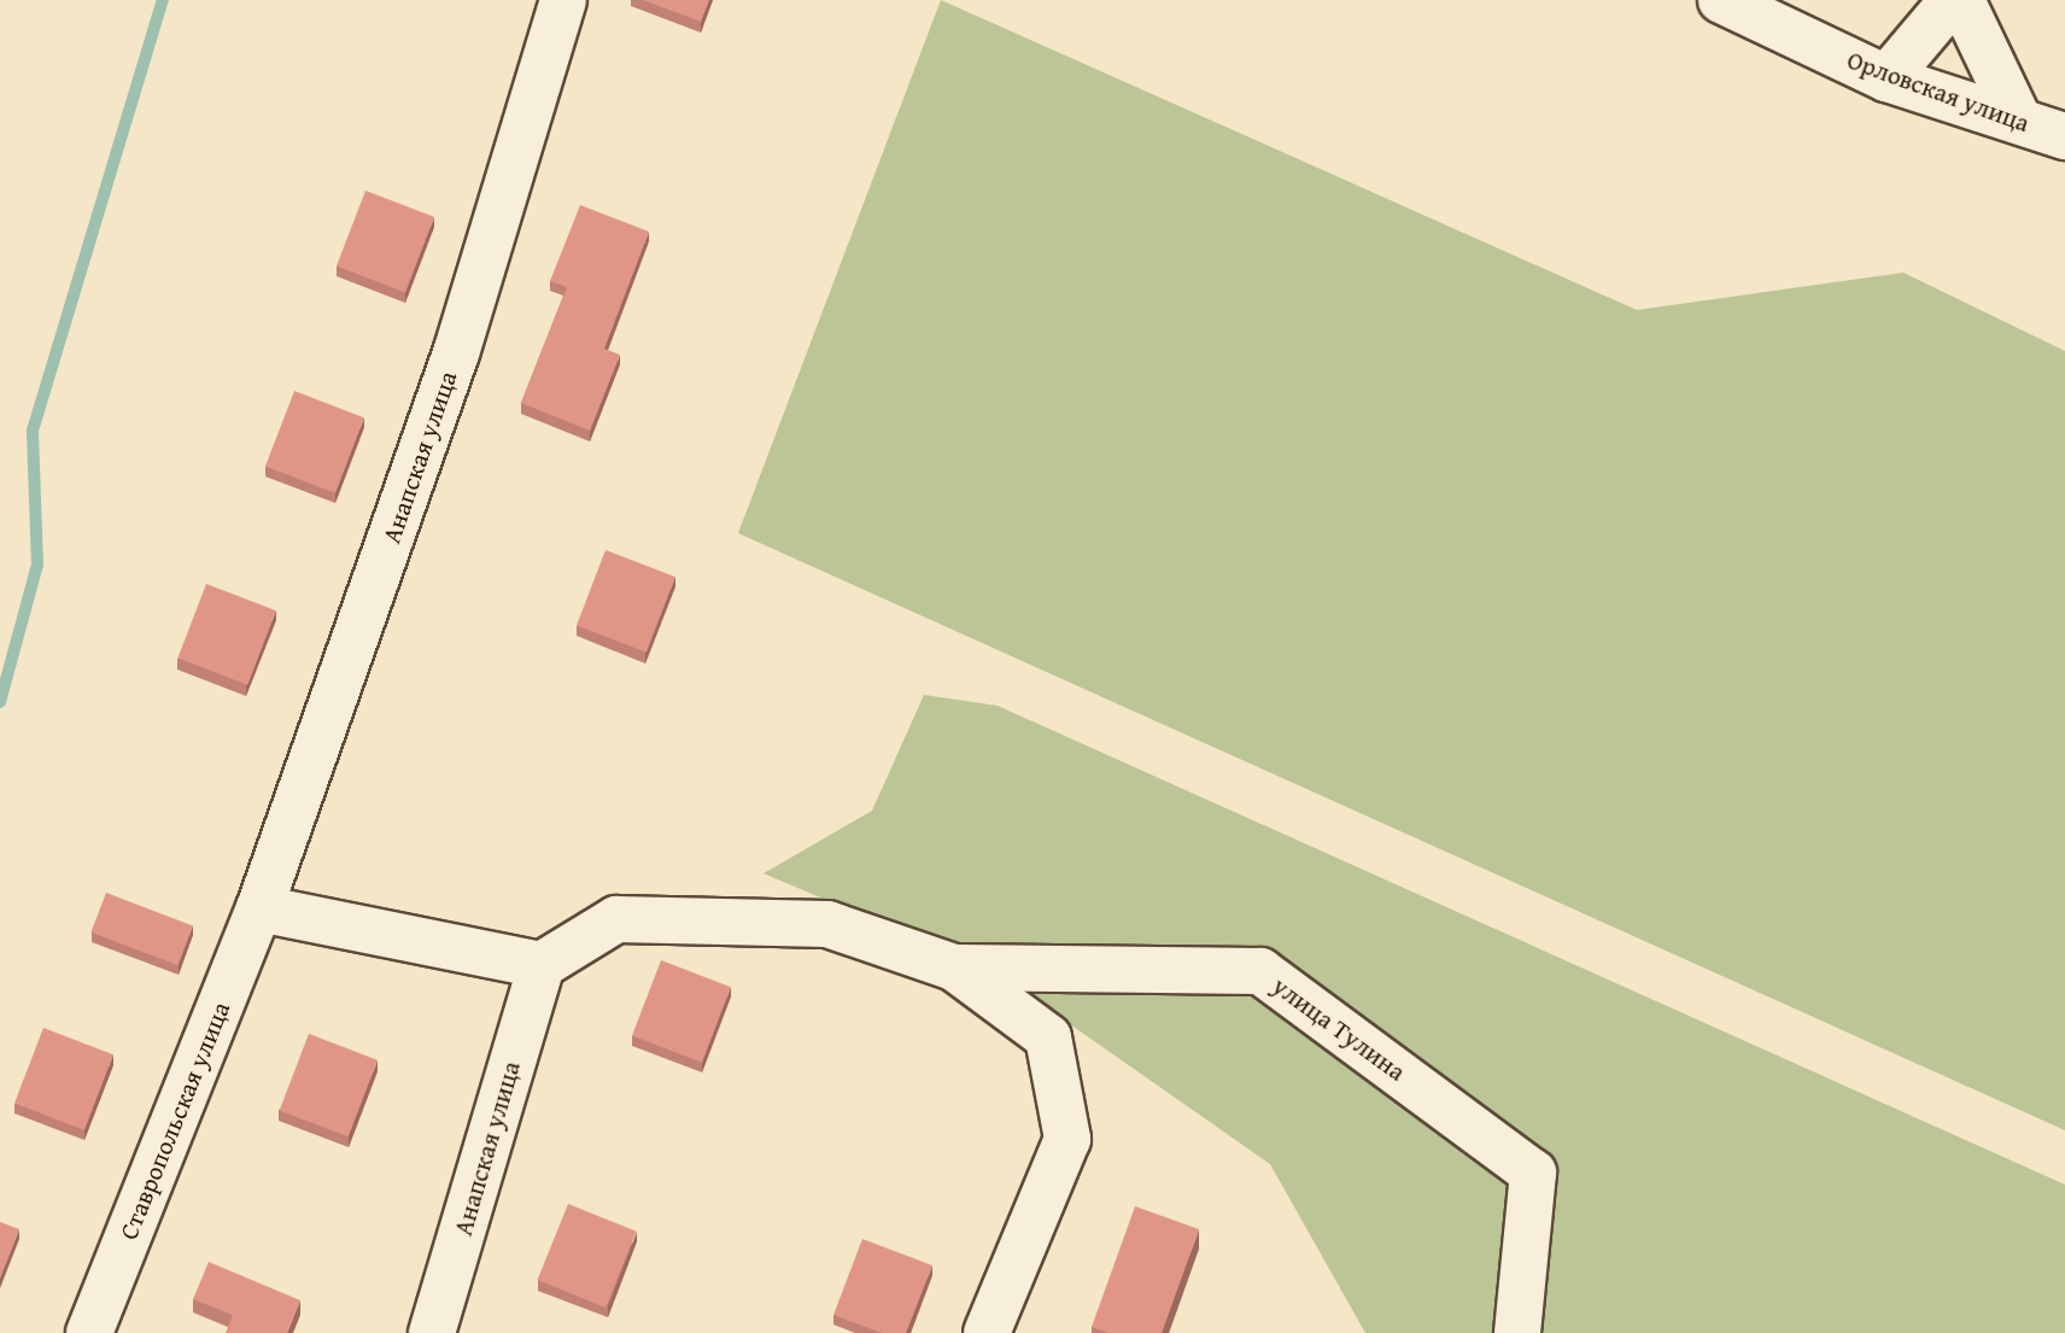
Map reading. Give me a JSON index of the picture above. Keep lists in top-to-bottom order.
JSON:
{
  "streets": {
    "street": [
      "Орловская улица",
      "Анапская улица",
      "улица Тулина",
      "Ставропольская улица"
    ]
  },
  "crossings": [
    ["Анапская улица", "Ставропольская улица"]
  ]
}
